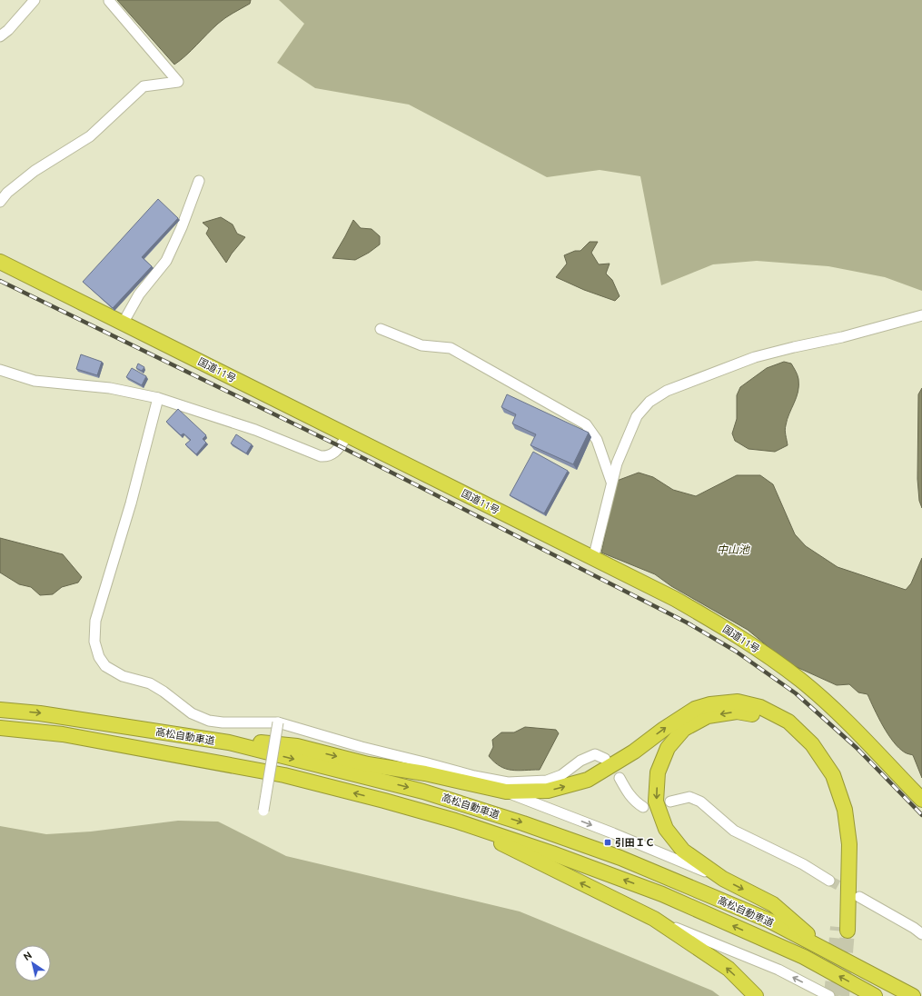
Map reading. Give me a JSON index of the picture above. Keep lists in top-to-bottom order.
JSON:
{
  "streets": {
    "highway": ["国道11号", "高松自動車道"]
  },
  "water": ["中山池"],
  "places": {
    "transit": ["引田ＩＣ"]
  },
  "north": "top left"
}
